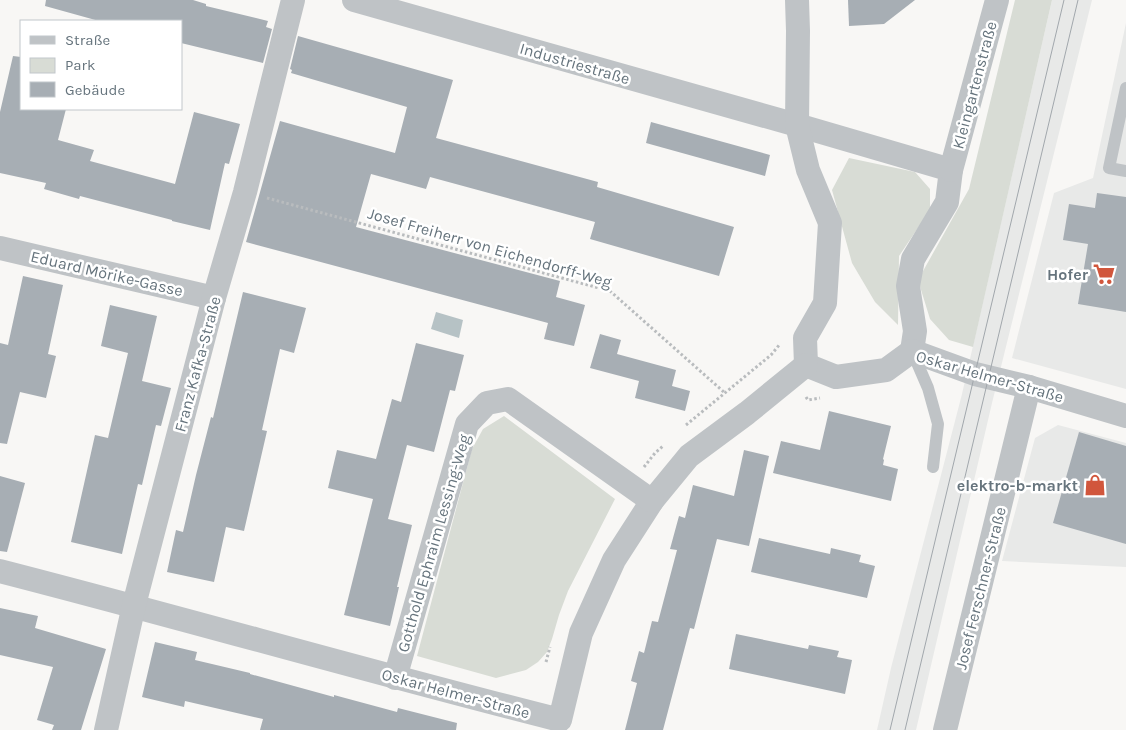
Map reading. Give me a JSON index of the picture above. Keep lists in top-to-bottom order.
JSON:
{
  "streets": {
    "street": [
      "Industriestraße",
      "Kleingartenstraße",
      "Eduard Mörike-Gasse",
      "Franz Kafka-Straße",
      "Oskar Helmer-Straße",
      "Gotthold Ephraim Lessing-Weg",
      "Josef Ferschner-Straße"
    ],
    "path": ["Josef Freiherr von Eichendorff-Weg"]
  },
  "crossings": [
    ["Industriestraße", "Kleingartenstraße"],
    ["Josef Freiherr von Eichendorff-Weg", "Franz Kafka-Straße"],
    ["Josef Freiherr von Eichendorff-Weg", "Oskar Helmer-Straße"],
    ["Eduard Mörike-Gasse", "Franz Kafka-Straße"],
    ["Franz Kafka-Straße", "Oskar Helmer-Straße"],
    ["Oskar Helmer-Straße", "Gotthold Ephraim Lessing-Weg"],
    ["Oskar Helmer-Straße", "Josef Ferschner-Straße"]
  ],
  "places": {
    "supermarket": ["Hofer"],
    "shop": ["elektro-b-markt"]
  },
  "legend": ["Straße", "Park", "Gebäude"]
}
